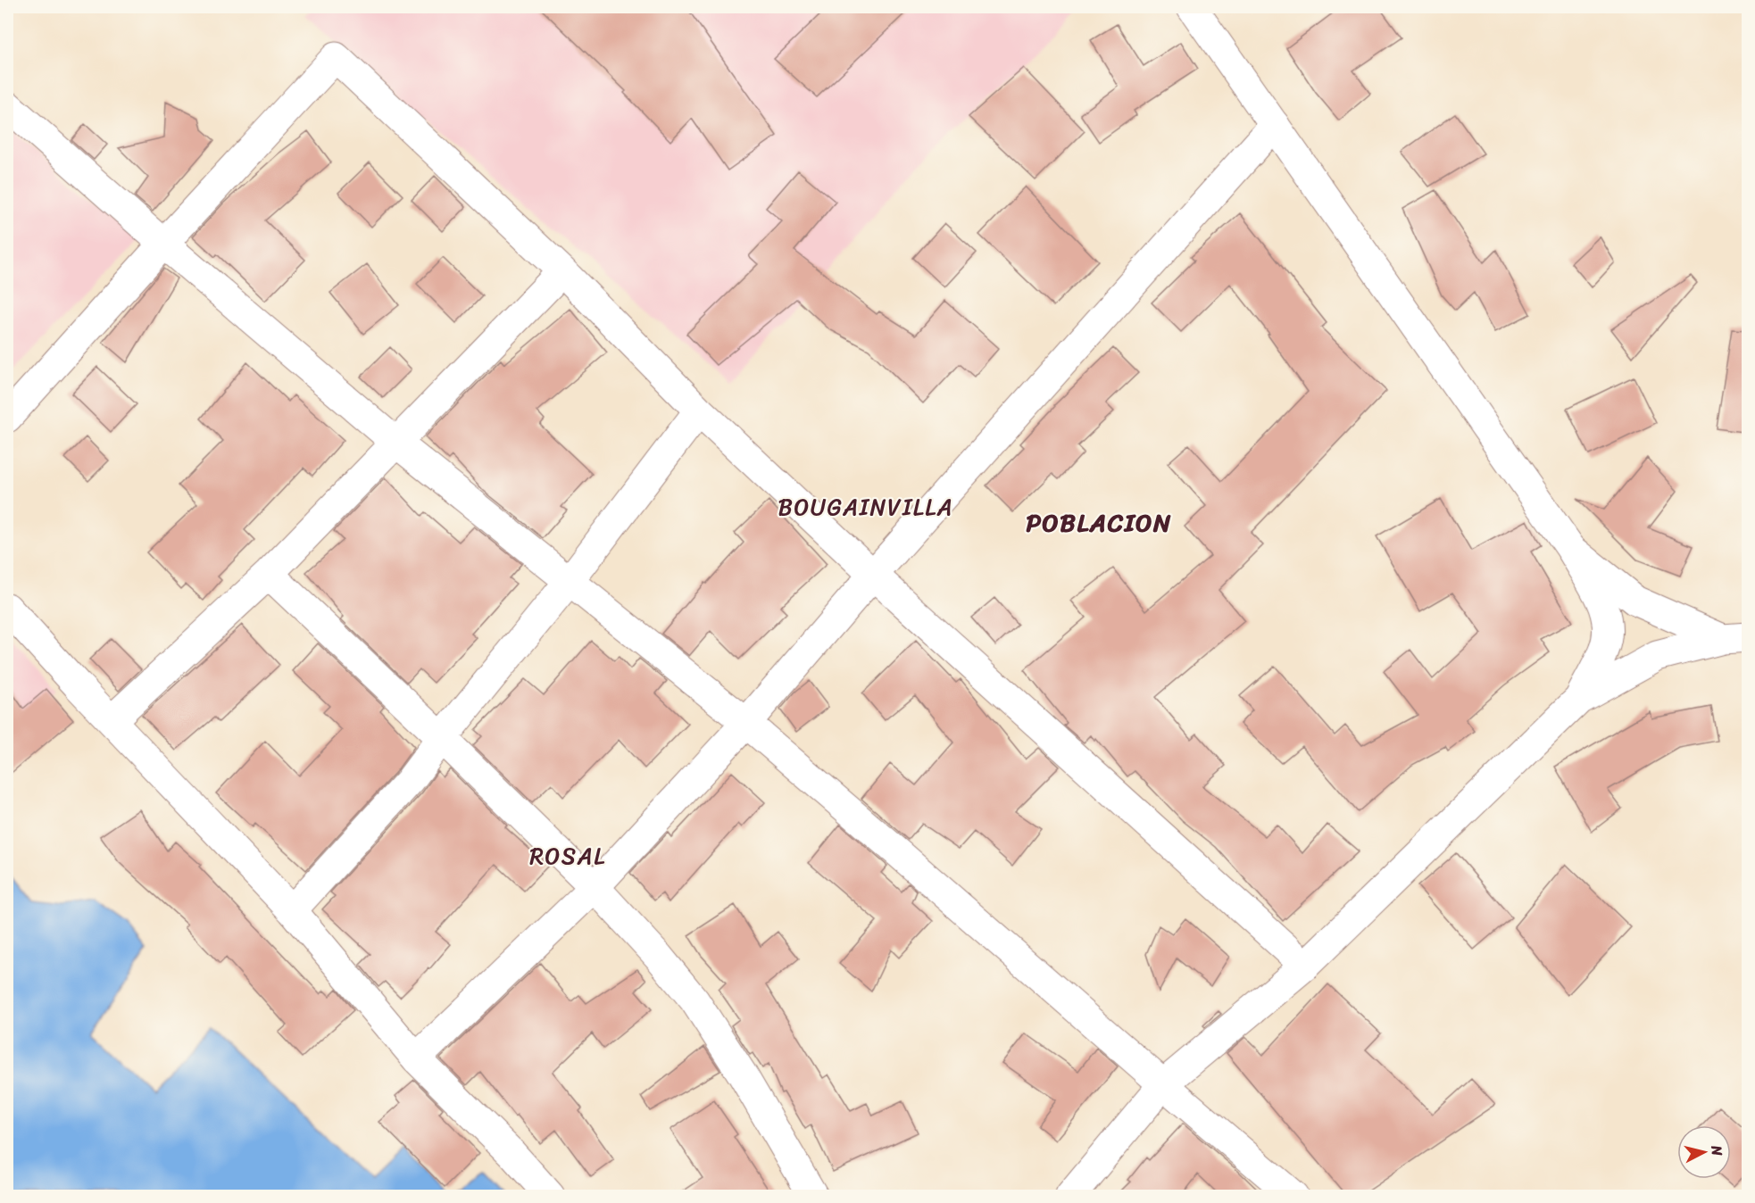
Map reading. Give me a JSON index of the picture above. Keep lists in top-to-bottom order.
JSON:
{
  "districts": ["BOUGAINVILLA", "POBLACION", "ROSAL"],
  "north": "right"
}
